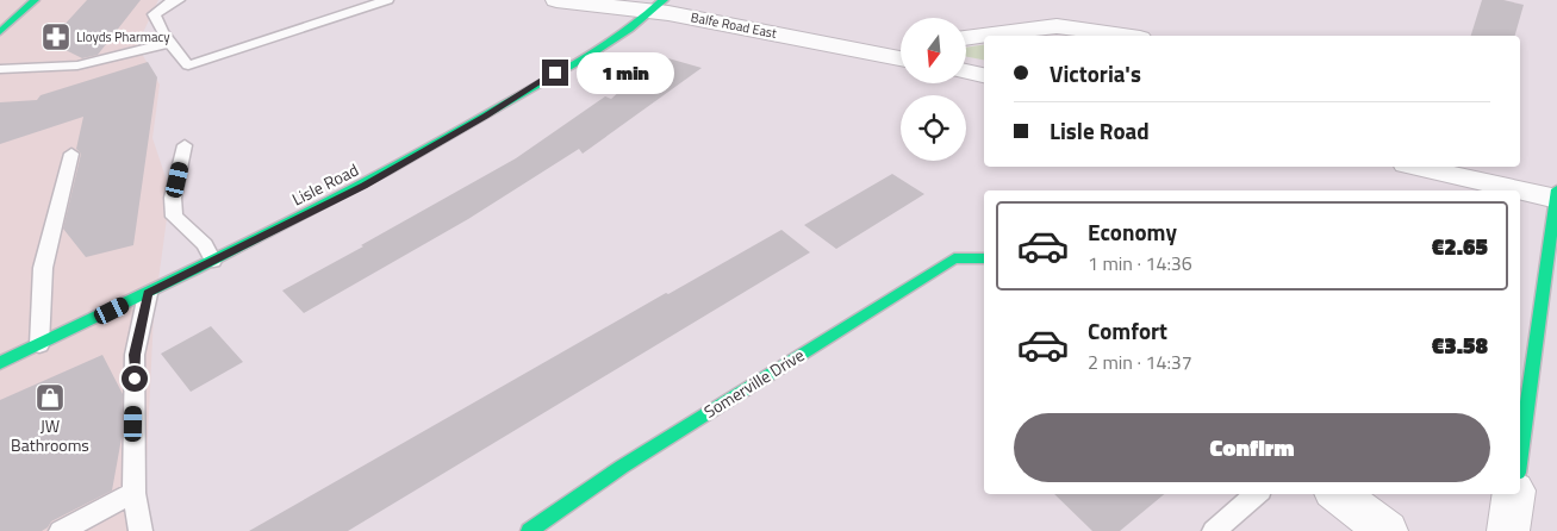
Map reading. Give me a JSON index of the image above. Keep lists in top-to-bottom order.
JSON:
{
  "streets": {
    "street": ["Balfe Road East", "Lisle Road", "Somerville Drive"]
  },
  "crossings": [
    ["Balfe Road East", "Lisle Road"]
  ],
  "places": {
    "pharmacy": ["Lloyds Pharmacy"],
    "shop": ["JW Bathrooms"]
  },
  "north": "bottom",
  "page": {
    "banner": ["Victoria's", "Lisle Road"],
    "bubble": "1 min",
    "list": [
      {
        "name": "Economy",
        "note": "1 min · 14:36",
        "value": "€2.65"
      },
      {
        "name": "Comfort",
        "note": "2 min · 14:37",
        "value": "€3.58"
      }
    ],
    "buttons": "Confirm"
  }
}
